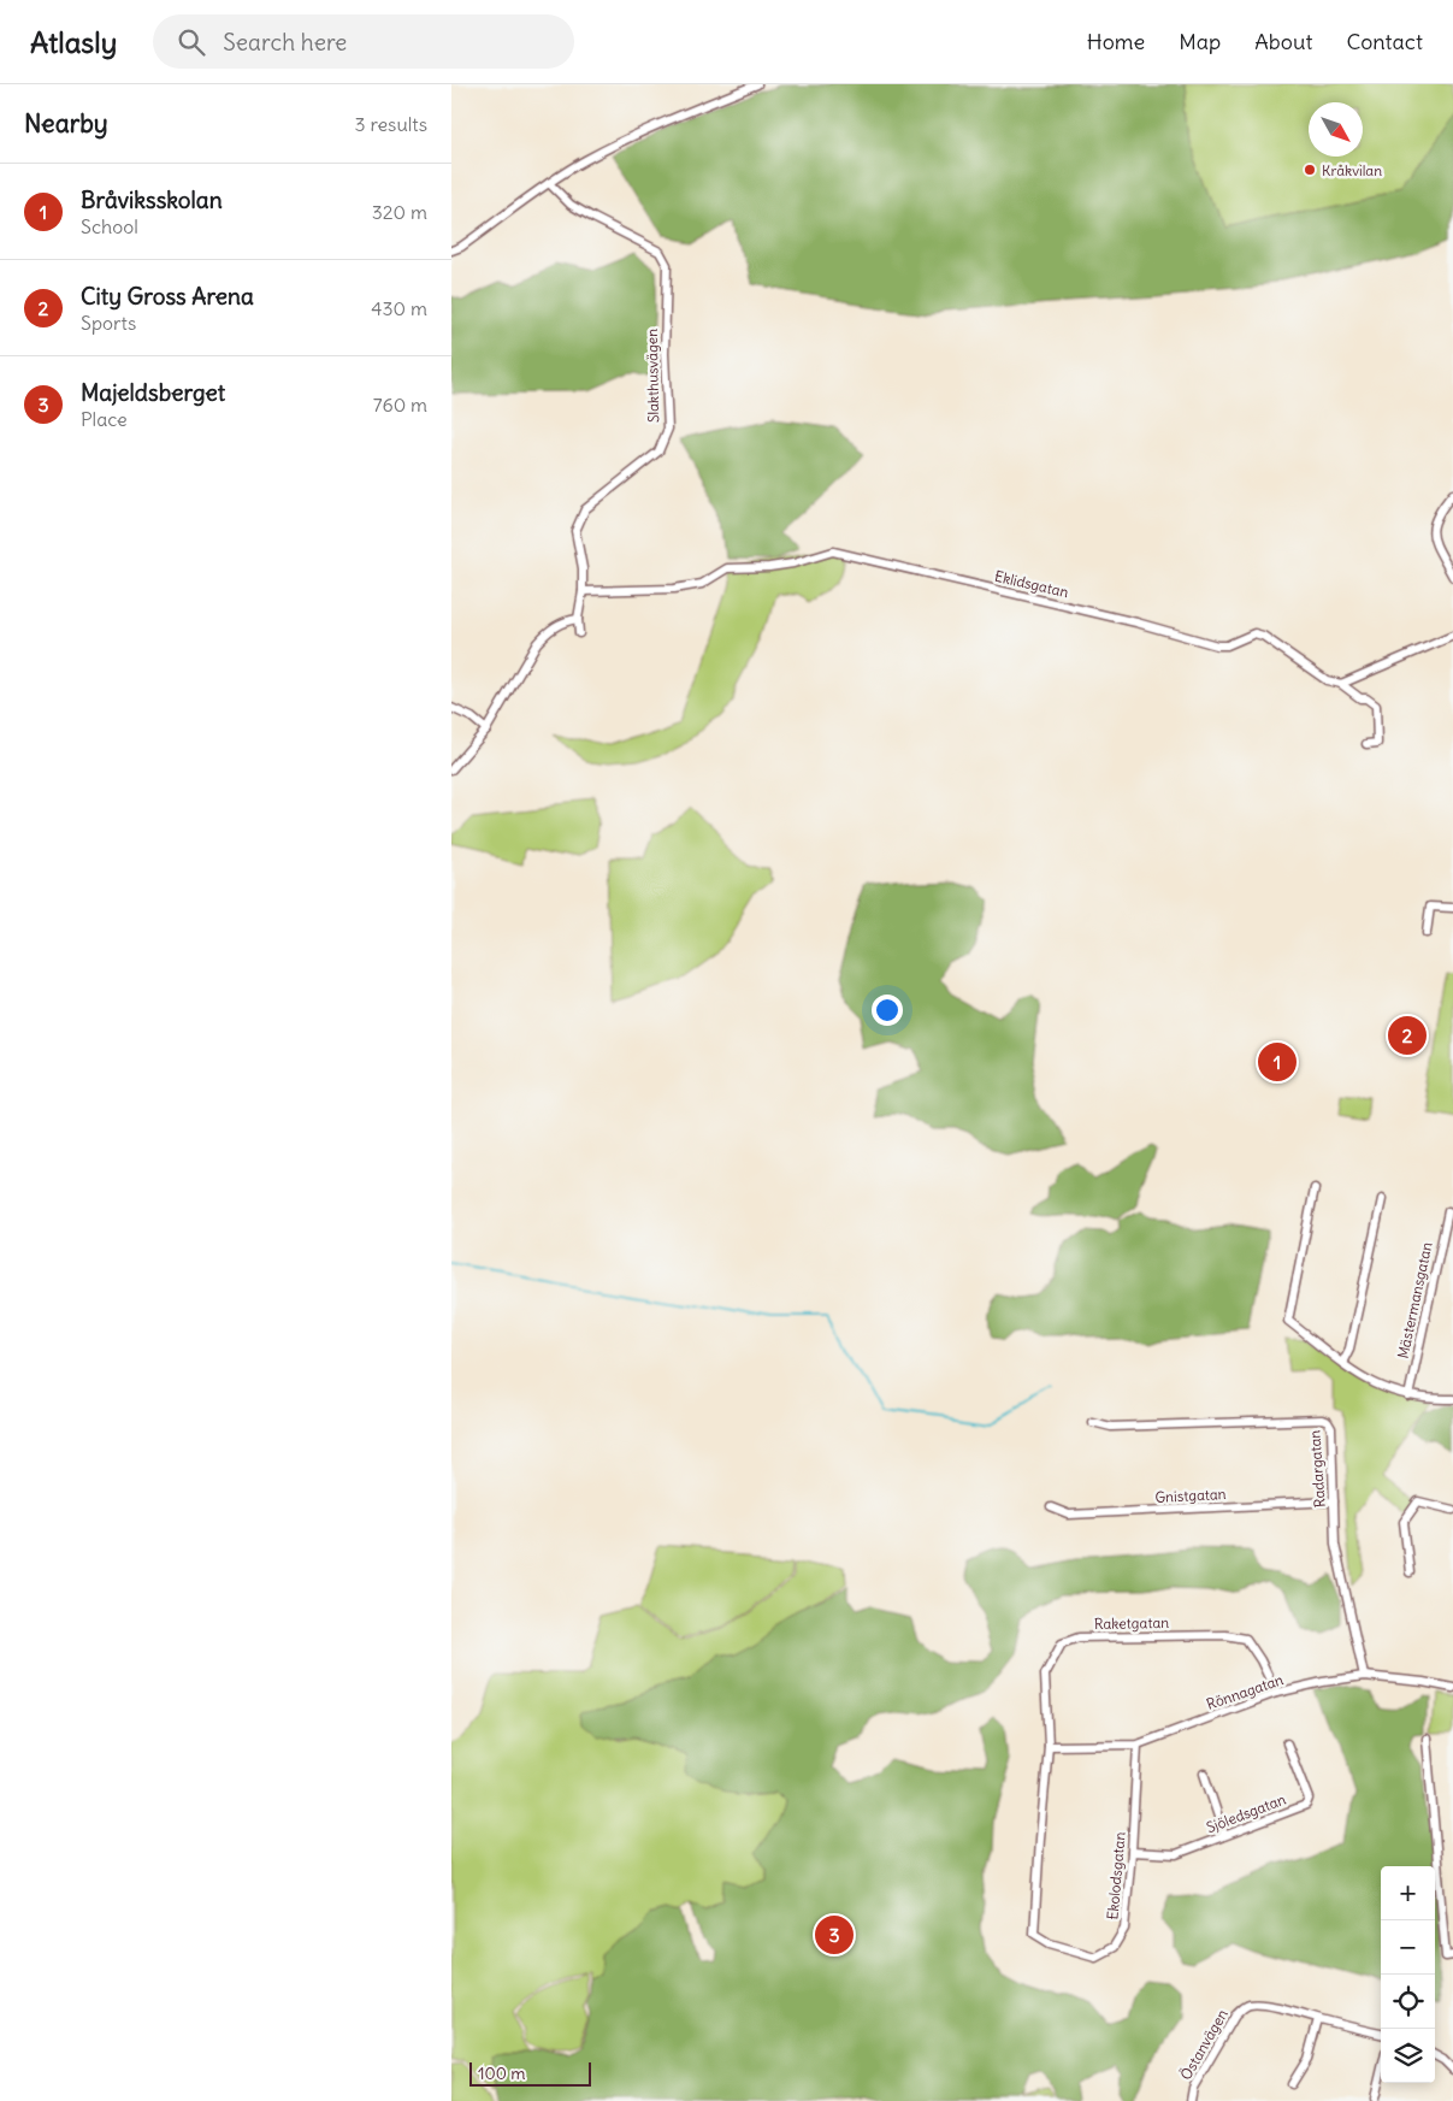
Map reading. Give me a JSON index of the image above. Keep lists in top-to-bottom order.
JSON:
{
  "streets": {
    "street": [
      "Slakthusvägen",
      "Eklidsgatan",
      "Mästermansgatan",
      "Radargatan",
      "Gnistgatan",
      "Raketgatan",
      "Rönnagatan",
      "Sjöledsgatan",
      "Ekolodsgatan",
      "Östanvägen"
    ]
  },
  "crossings": [
    ["Slakthusvägen", "Eklidsgatan"],
    ["Radargatan", "Gnistgatan"],
    ["Radargatan", "Rönnagatan"],
    ["Raketgatan", "Rönnagatan"],
    ["Raketgatan", "Ekolodsgatan"],
    ["Rönnagatan", "Ekolodsgatan"],
    ["Sjöledsgatan", "Ekolodsgatan"]
  ],
  "places": ["Kråkvilan"],
  "scale_bar": "100 m",
  "north": "bottom right",
  "page": {
    "header": "Atlasly",
    "search": "Search here",
    "nav": [
      "Home",
      "Map",
      "About",
      "Contact"
    ],
    "heading": ["Nearby", "3 results"],
    "list": [
      {
        "mark": "1",
        "name": "Bråviksskolan",
        "note": "School",
        "value": "320 m"
      },
      {
        "mark": "2",
        "name": "City Gross Arena",
        "note": "Sports",
        "value": "430 m"
      },
      {
        "mark": "3",
        "name": "Majeldsberget",
        "note": "Place",
        "value": "760 m"
      }
    ],
    "pins": ["2", "1", "3"],
    "map_buttons": ["+", "−"],
    "scale": "100 m"
  }
}
